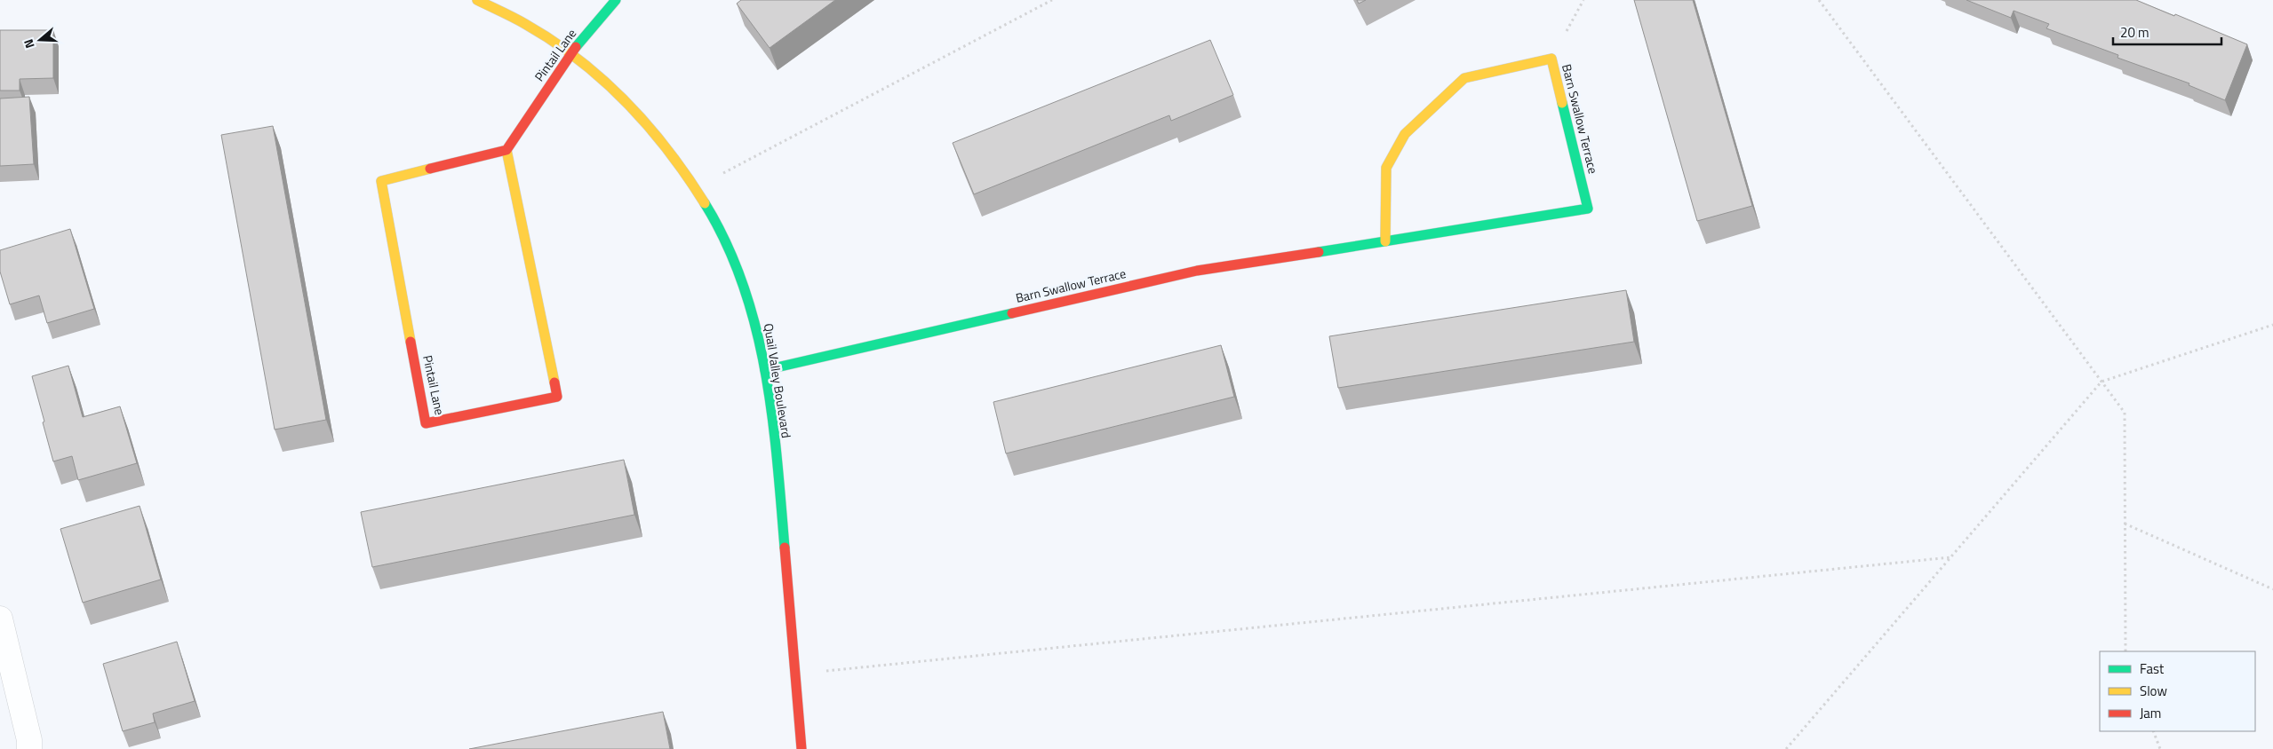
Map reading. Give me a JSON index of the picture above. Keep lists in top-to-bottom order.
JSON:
{
  "streets": {
    "street": ["Pintail Lane", "Barn Swallow Terrace", "Quail Valley Boulevard"]
  },
  "crossings": [
    ["Pintail Lane", "Quail Valley Boulevard"],
    ["Barn Swallow Terrace", "Quail Valley Boulevard"]
  ],
  "legend": ["Fast", "Slow", "Jam"],
  "scale_bar": "20 m",
  "north": "left"
}
